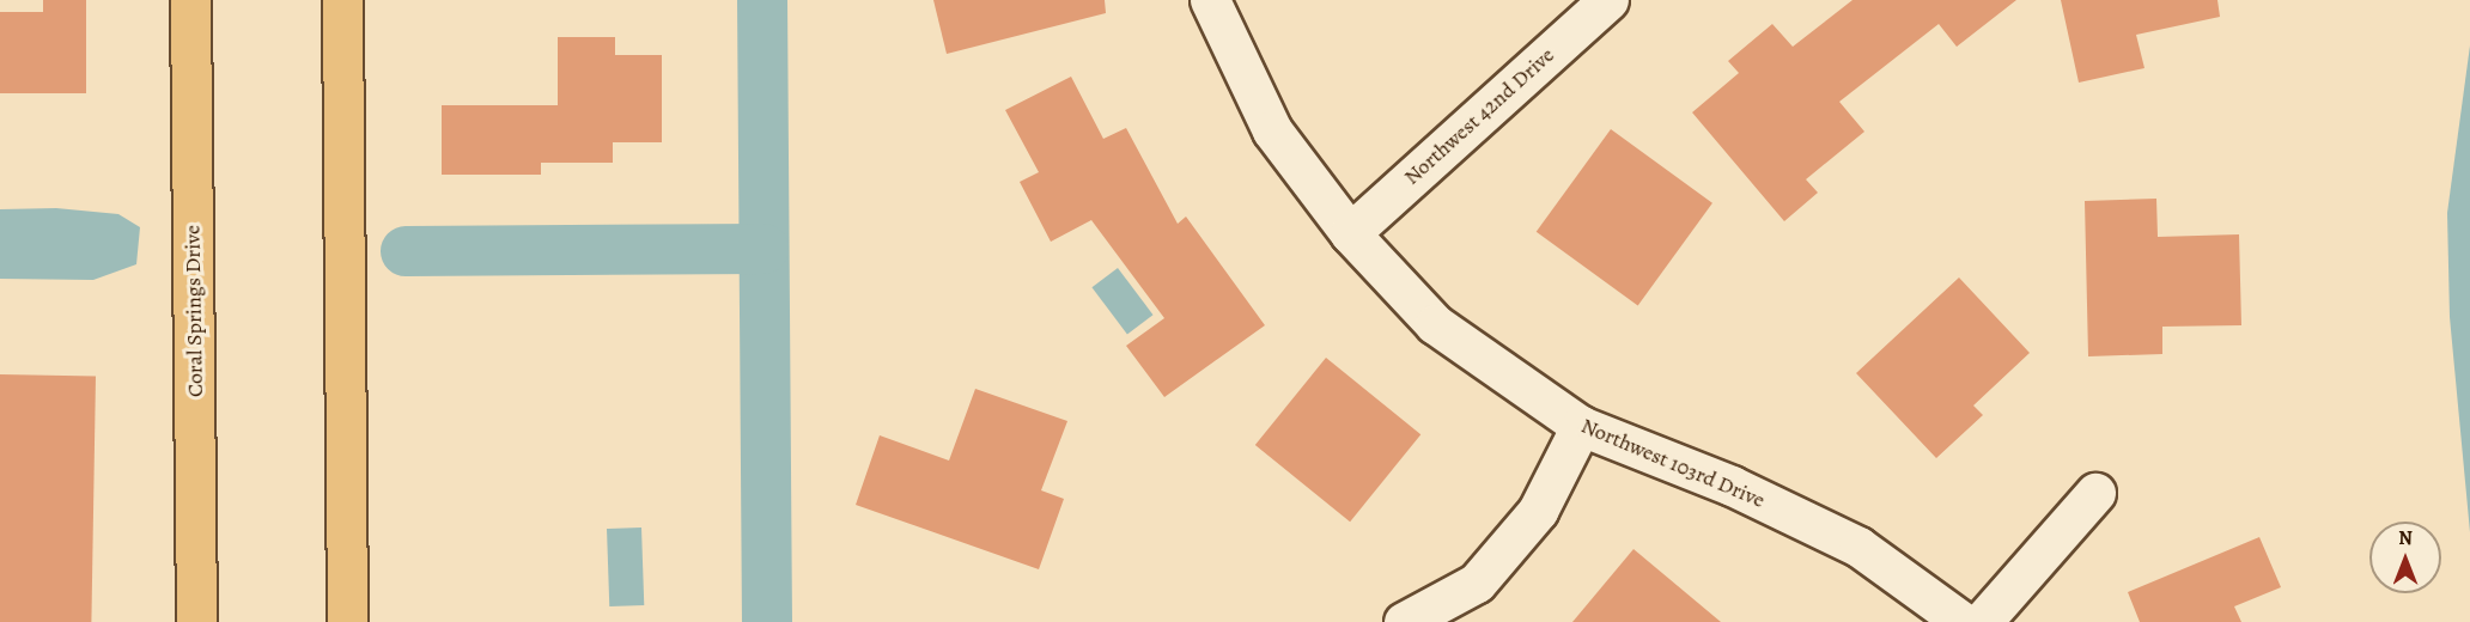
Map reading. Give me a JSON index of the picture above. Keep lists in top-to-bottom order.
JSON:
{
  "streets": {
    "main road": ["Coral Springs Drive"],
    "street": ["Northwest 42nd Drive", "Northwest 103rd Drive"]
  },
  "crossings": [
    ["Northwest 42nd Drive", "Northwest 103rd Drive"]
  ],
  "north": "top"
}
